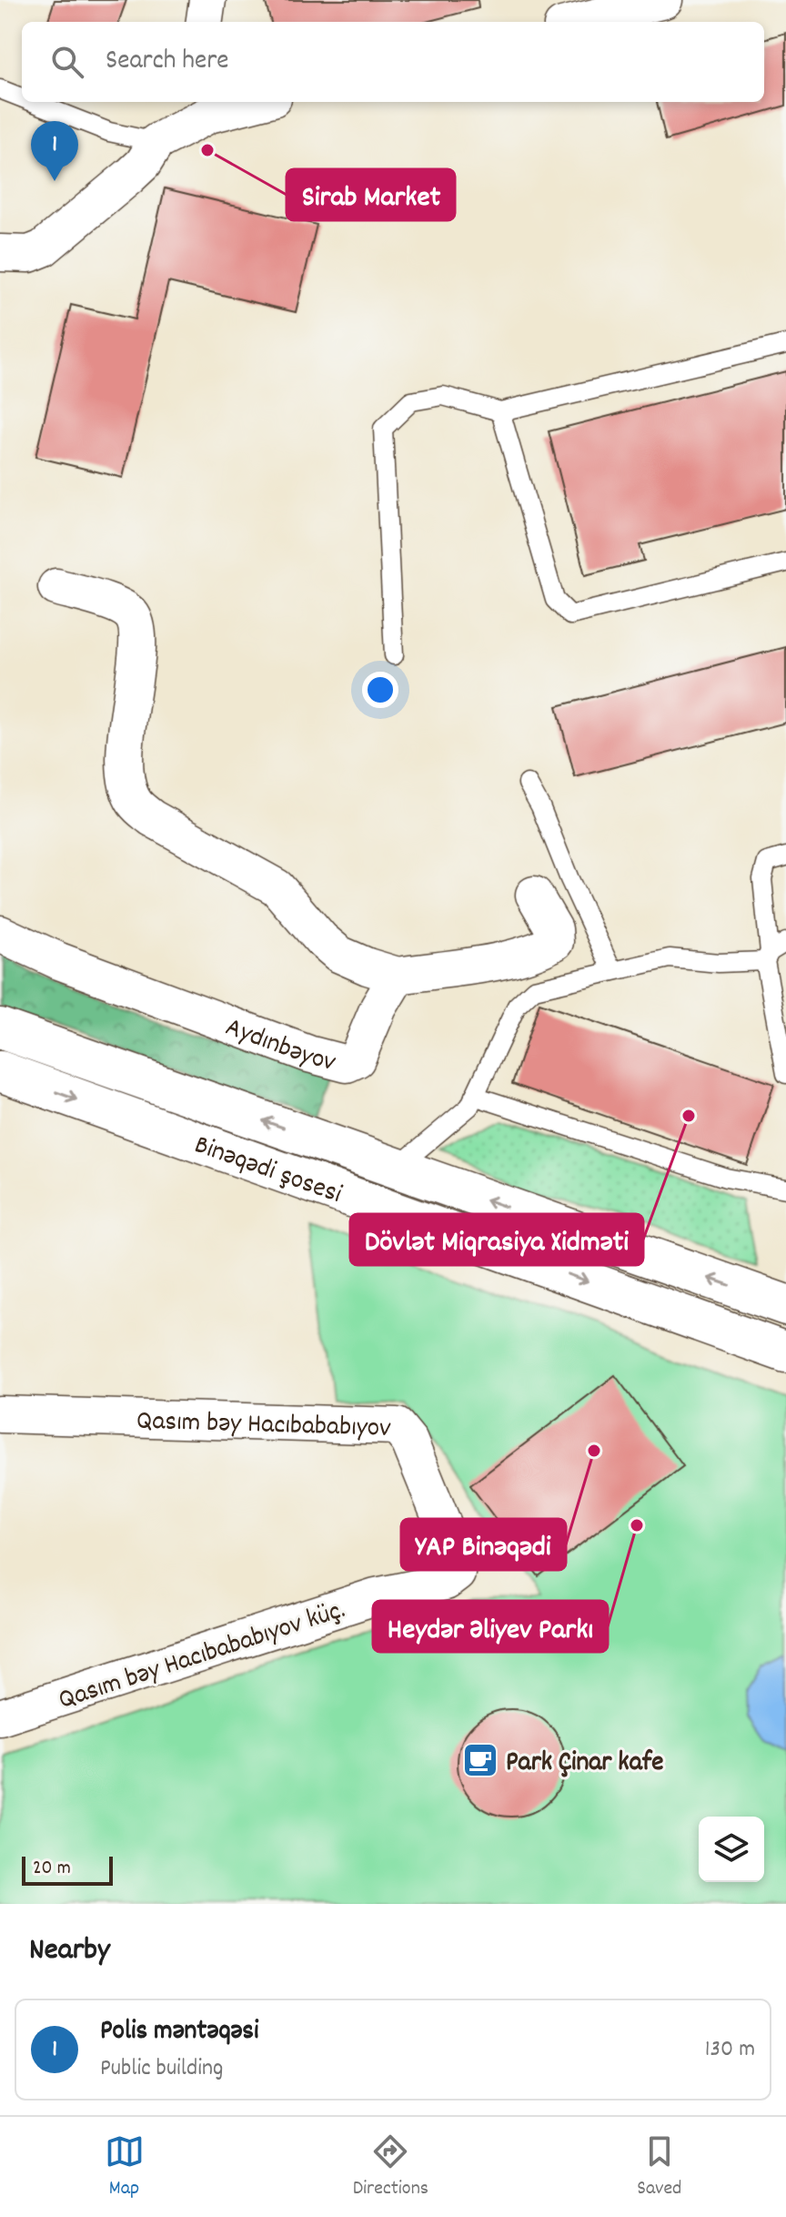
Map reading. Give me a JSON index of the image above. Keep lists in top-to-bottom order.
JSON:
{
  "streets": {
    "main road": ["Binəqədi şosesi"],
    "street": ["Aydınbəyov", "Qasım bəy Hacıbababıyov", "Qasım bəy Hacıbababıyov küç."]
  },
  "crossings": [
    ["Qasım bəy Hacıbababıyov", "Qasım bəy Hacıbababıyov küç."]
  ],
  "places": {
    "other": [
      "Sirab Market",
      "Dövlət Miqrasiya Xidməti",
      "YAP Binəqədi",
      "Heydər Əliyev Parkı"
    ],
    "cafe": ["Park Çinar kafe"]
  },
  "scale_bar": "20 m",
  "page": {
    "search": "Search here",
    "pins": "1",
    "scale": "20 m",
    "heading": "Nearby",
    "list": [
      {
        "mark": "1",
        "name": "Polis məntəqəsi",
        "note": "Public building",
        "value": "130 m"
      }
    ],
    "nav": ["Map", "Directions", "Saved"]
  }
}
